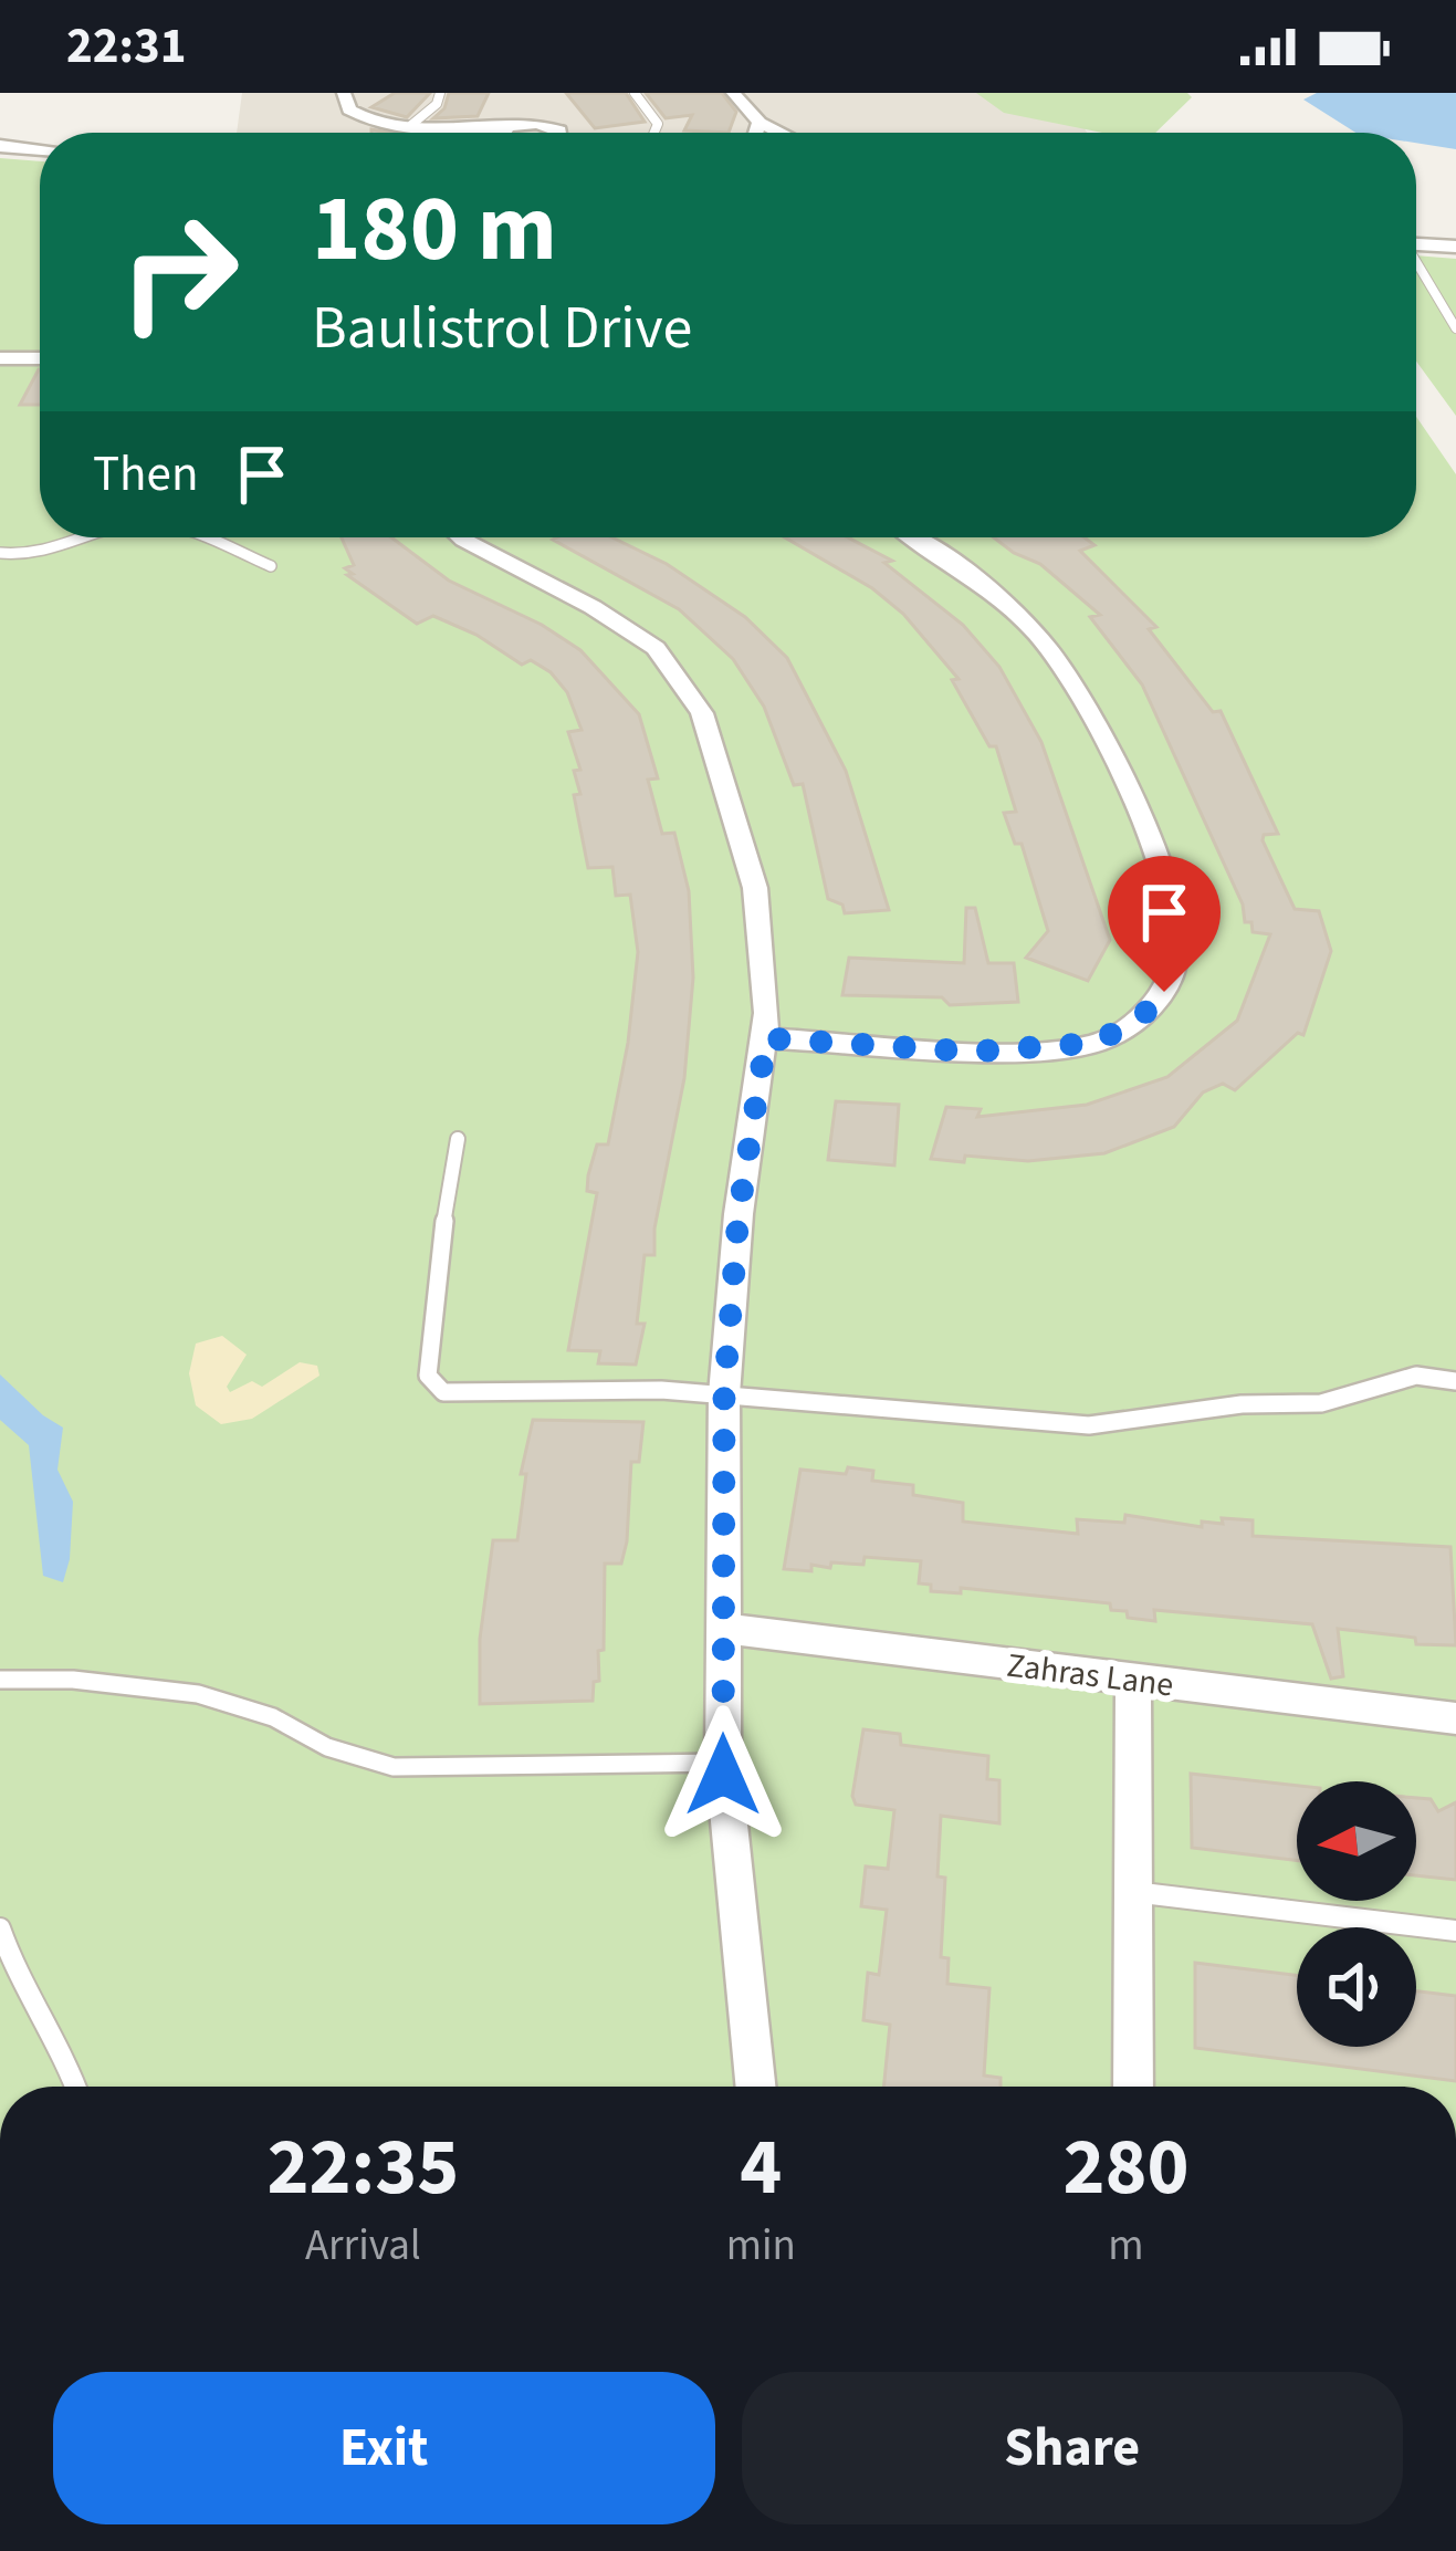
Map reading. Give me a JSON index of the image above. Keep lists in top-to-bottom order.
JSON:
{
  "streets": {
    "street": ["Zahras Lane"]
  },
  "north": "left",
  "page": {
    "status": "22:31",
    "turn": ["180 m", "Baulistrol Drive"],
    "then": "Then",
    "eta": [
      "22:35",
      "Arrival",
      "4",
      "min",
      "280",
      "m"
    ],
    "buttons": ["Exit", "Share"]
  }
}
